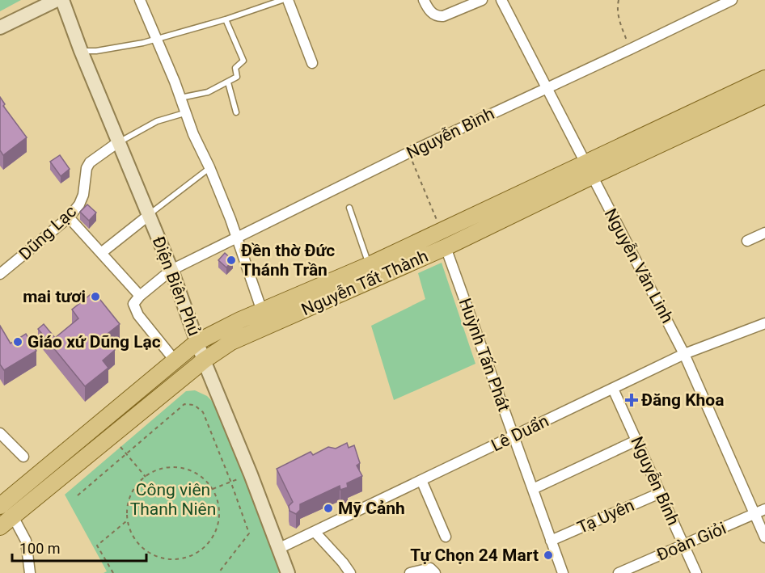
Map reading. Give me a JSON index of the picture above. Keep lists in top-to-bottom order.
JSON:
{
  "streets": {
    "main road": ["Nguyễn Tất Thành"],
    "street": [
      "Nguyễn Bình",
      "Dũng Lạc",
      "Nguyễn Văn Linh",
      "Điện Biên Phủ",
      "Huỳnh Tấn Phát",
      "Lê Duẩn",
      "Nguyễn Bính",
      "Tạ Uyên",
      "Đoàn Giỏi"
    ]
  },
  "crossings": [
    ["Nguyễn Bình", "Nguyễn Văn Linh"],
    ["Nguyễn Bình", "Điện Biên Phủ"],
    ["Dũng Lạc", "Điện Biên Phủ"],
    ["Nguyễn Văn Linh", "Nguyễn Tất Thành"],
    ["Nguyễn Văn Linh", "Lê Duẩn"],
    ["Nguyễn Văn Linh", "Đoàn Giỏi"],
    ["Nguyễn Tất Thành", "Điện Biên Phủ"],
    ["Nguyễn Tất Thành", "Huỳnh Tấn Phát"],
    ["Điện Biên Phủ", "Lê Duẩn"],
    ["Huỳnh Tấn Phát", "Lê Duẩn"],
    ["Huỳnh Tấn Phát", "Tạ Uyên"],
    ["Lê Duẩn", "Nguyễn Bính"],
    ["Nguyễn Bính", "Tạ Uyên"],
    ["Nguyễn Bính", "Đoàn Giỏi"]
  ],
  "parks": ["Công viên Thanh Niên"],
  "places": {
    "other": [
      "Đền thờ Đức Thánh Trần",
      "mai tươi",
      "Giáo xứ Dũng Lạc",
      "Mỹ Cảnh",
      "Tự Chọn 24 Mart"
    ],
    "health": ["Đăng Khoa"]
  },
  "scale_bar": "100 m"
}
